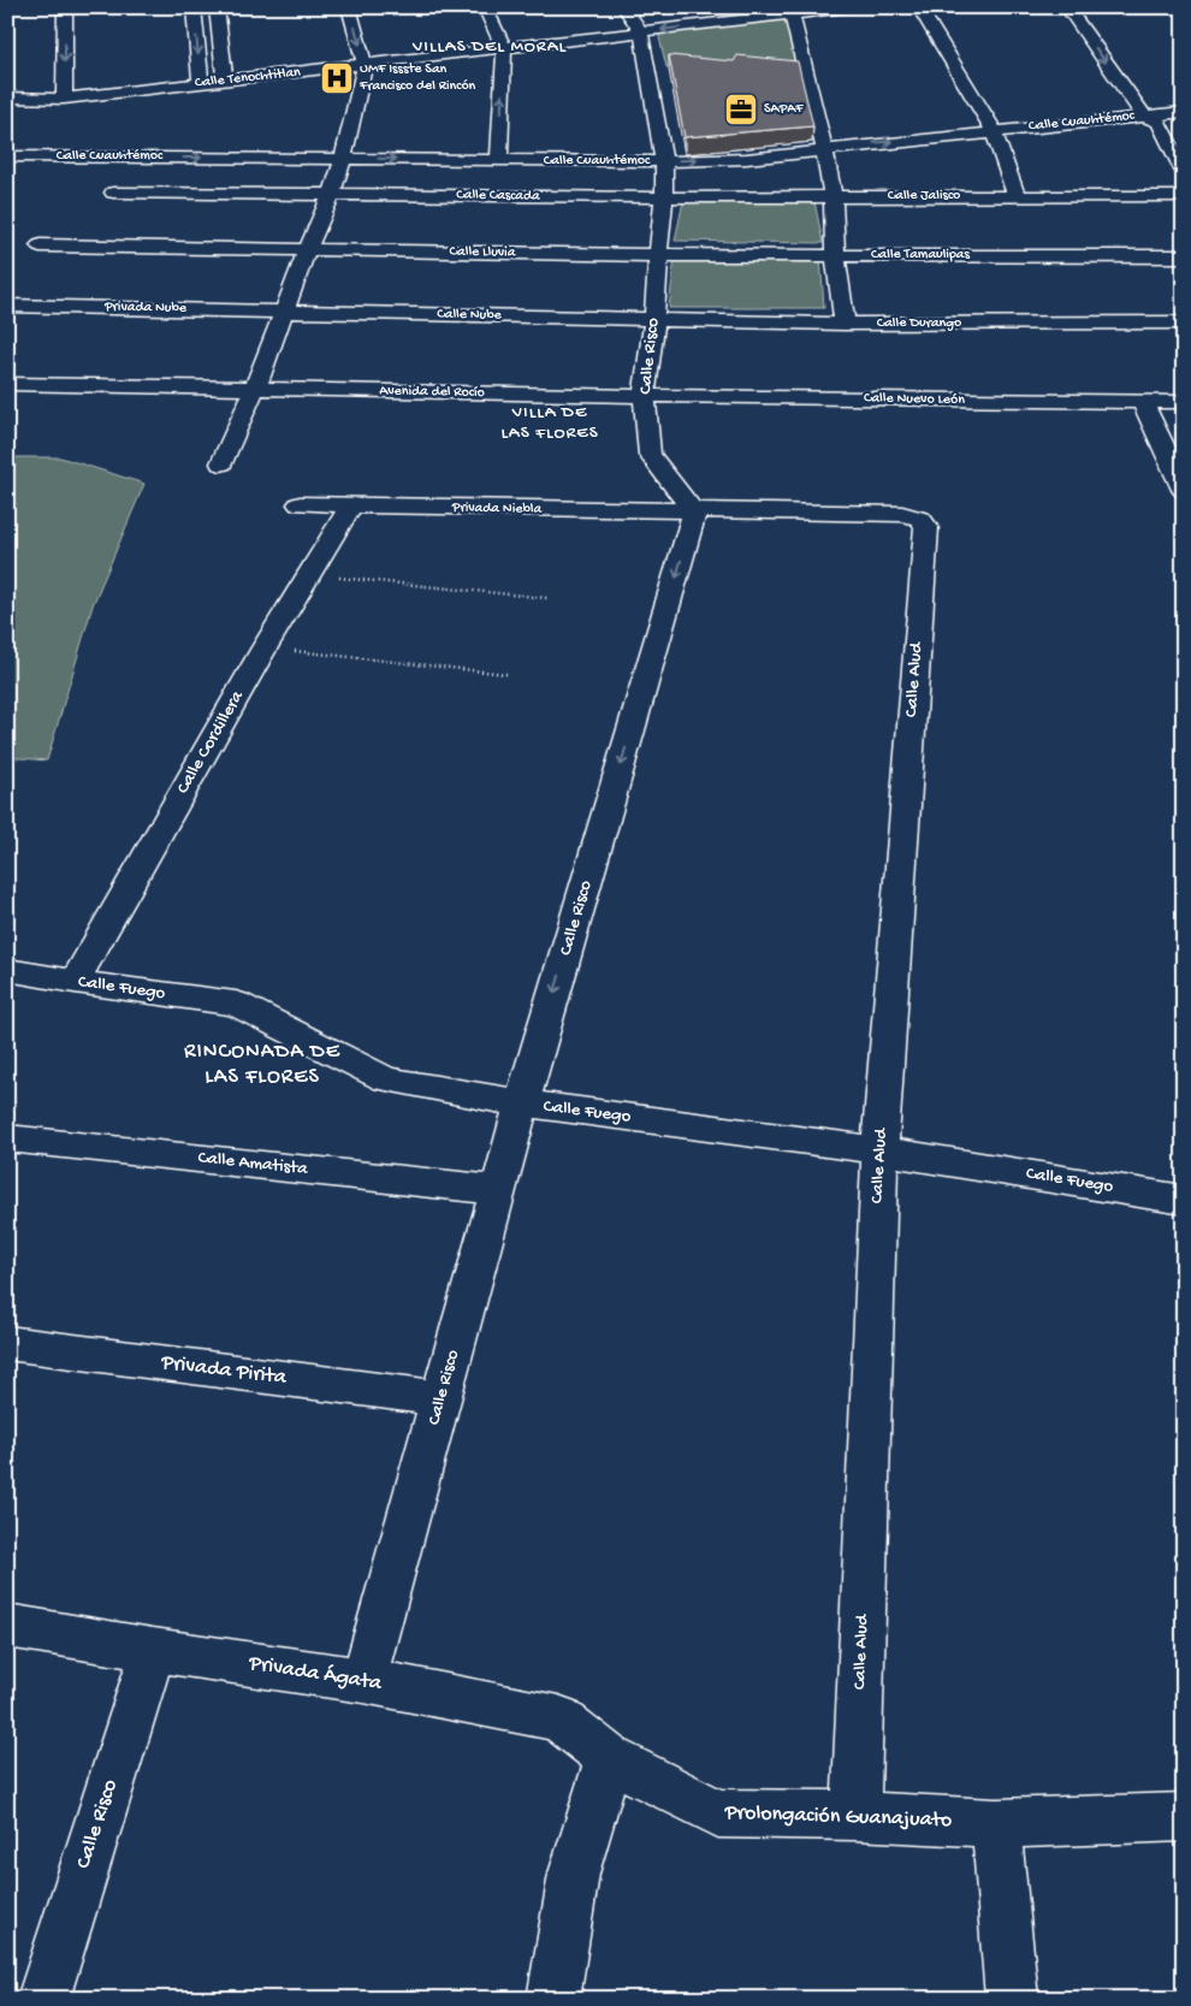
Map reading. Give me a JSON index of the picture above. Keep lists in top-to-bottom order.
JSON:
{
  "streets": {
    "street": [
      "Calle Tenochtitlan",
      "Calle Cuauhtémoc",
      "Calle Cascada",
      "Calle Jalisco",
      "Calle Lluvia",
      "Calle Tamaulipas",
      "Privada Nube",
      "Calle Nube",
      "Calle Durango",
      "Calle Risco",
      "Avenida del Rocío",
      "Calle Nuevo León",
      "Privada Niebla",
      "Calle Alud",
      "Calle Cordillera",
      "Calle Fuego",
      "Calle Amatista",
      "Privada Pirita",
      "Privada Ágata",
      "Prolongación Guanajuato"
    ]
  },
  "crossings": [
    ["Calle Tenochtitlan", "Calle Risco"],
    ["Calle Cuauhtémoc", "Calle Risco"],
    ["Calle Cascada", "Calle Jalisco"],
    ["Calle Cascada", "Calle Risco"],
    ["Calle Jalisco", "Calle Risco"],
    ["Calle Lluvia", "Calle Tamaulipas"],
    ["Calle Lluvia", "Calle Risco"],
    ["Calle Tamaulipas", "Calle Risco"],
    ["Privada Nube", "Calle Nube"],
    ["Calle Nube", "Calle Durango"],
    ["Calle Nube", "Calle Risco"],
    ["Calle Durango", "Calle Risco"],
    ["Calle Risco", "Avenida del Rocío"],
    ["Calle Risco", "Calle Nuevo León"],
    ["Calle Risco", "Privada Niebla"],
    ["Calle Risco", "Calle Fuego"],
    ["Calle Risco", "Calle Amatista"],
    ["Calle Risco", "Privada Pirita"],
    ["Calle Risco", "Privada Ágata"],
    ["Avenida del Rocío", "Calle Nuevo León"],
    ["Privada Niebla", "Calle Alud"],
    ["Privada Niebla", "Calle Cordillera"],
    ["Calle Alud", "Calle Fuego"],
    ["Calle Alud", "Prolongación Guanajuato"],
    ["Calle Cordillera", "Calle Fuego"],
    ["Privada Ágata", "Prolongación Guanajuato"]
  ],
  "one_way": ["Calle Cuauhtémoc"],
  "districts": ["VILLAS DEL MORAL", "VILLA DE LAS FLORES", "RINCONADA DE LAS FLORES"],
  "places": {
    "hospital": ["UMF Issste San Francisco del Rincón"],
    "office": ["SAPAF"]
  }
}
